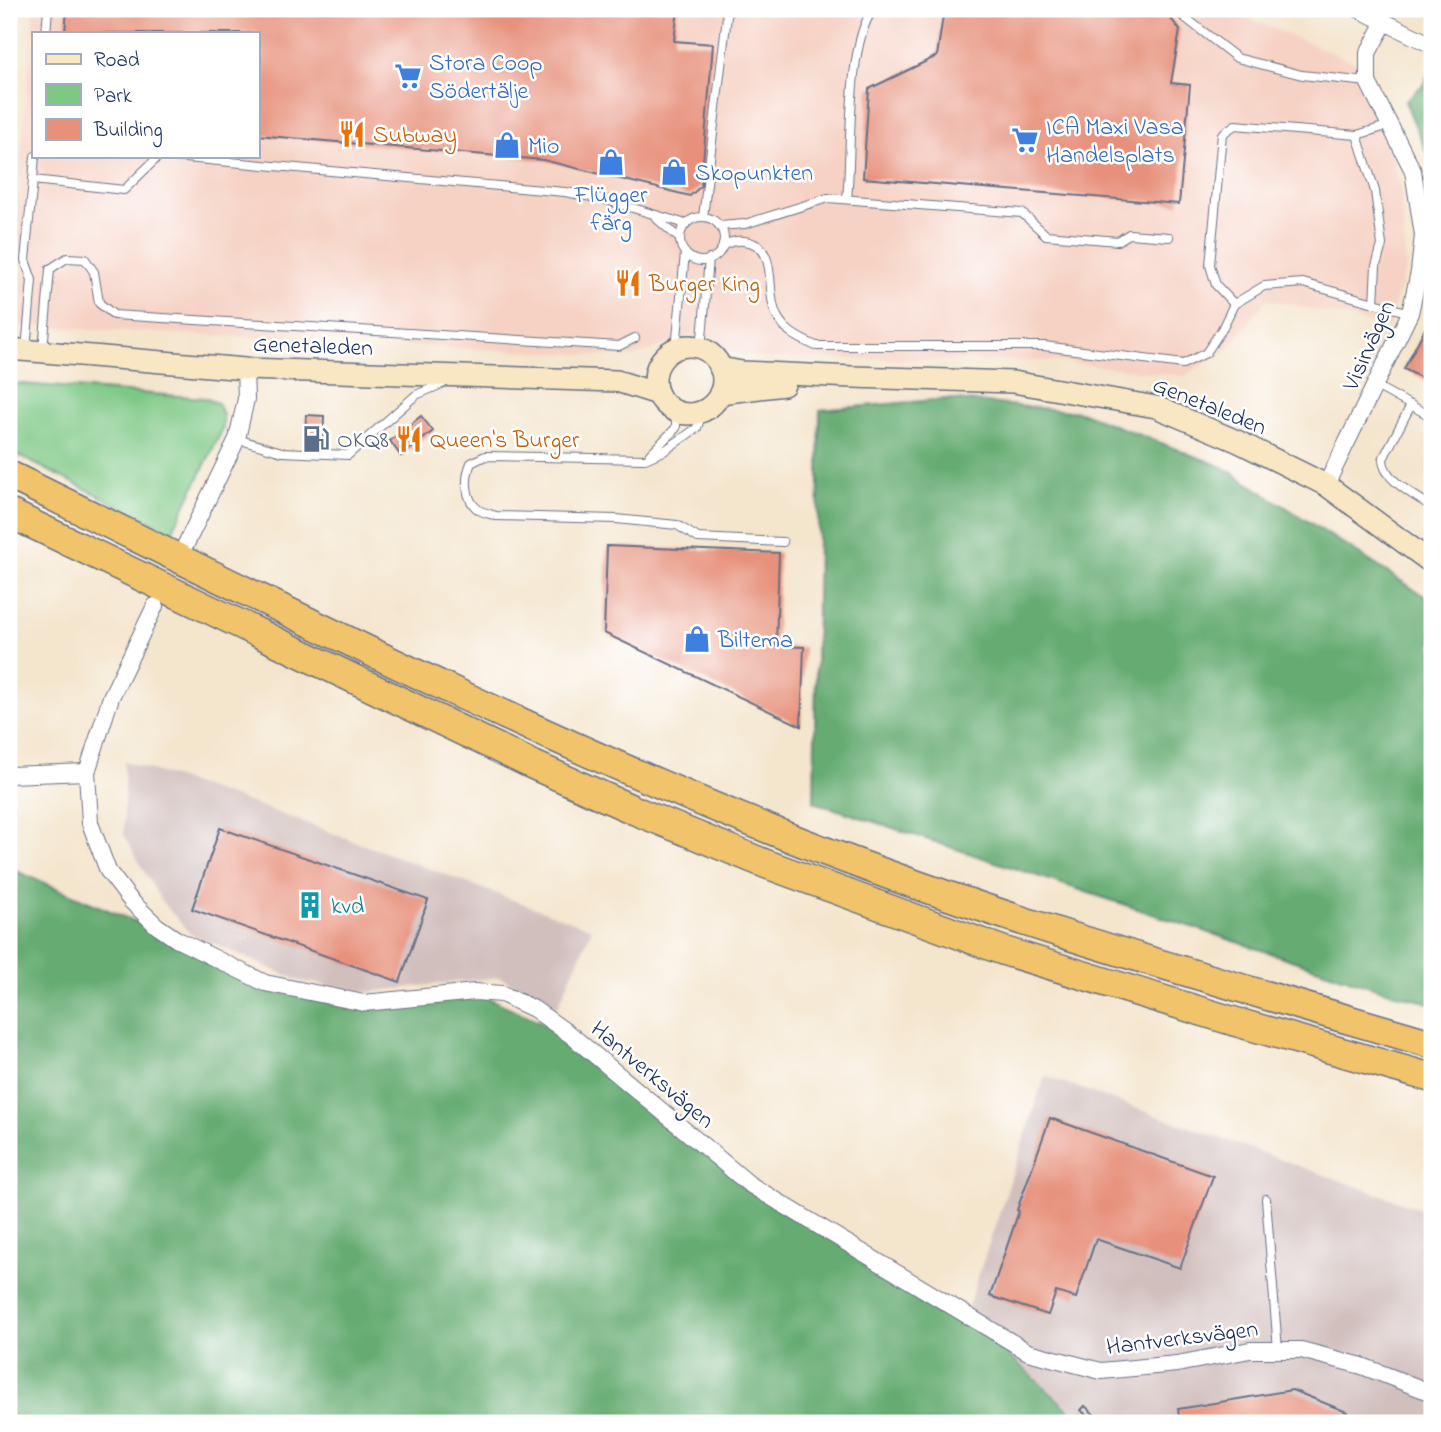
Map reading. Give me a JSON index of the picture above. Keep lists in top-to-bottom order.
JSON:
{
  "streets": {
    "main road": ["Genetaleden"],
    "street": ["Visirvägen", "Hantverksvägen"]
  },
  "crossings": [
    ["Genetaleden", "Visirvägen"]
  ],
  "places": {
    "supermarket": ["Stora Coop Södertälje", "ICA Maxi Vasa Handelsplats"],
    "restaurant": ["Subway", "Burger King", "Queen's Burger"],
    "shop": [
      "Mio",
      "Flügger färg",
      "Skopunkten",
      "Biltema"
    ],
    "fuel station": ["OKQ8"],
    "building": ["kvd"]
  },
  "legend": ["Road", "Park", "Building"]
}
